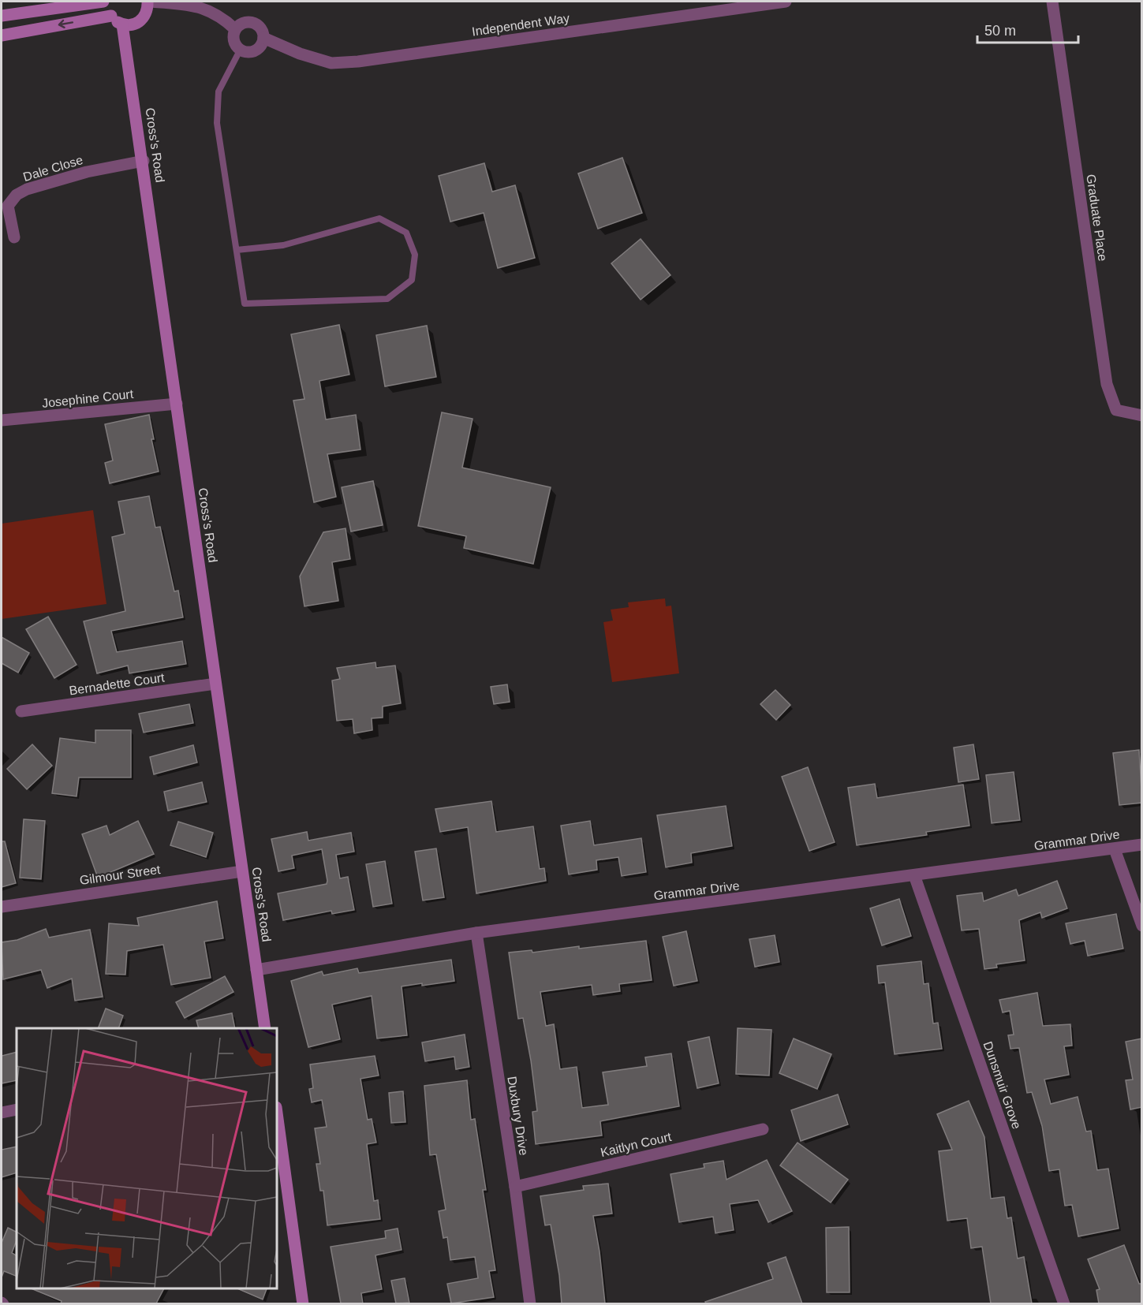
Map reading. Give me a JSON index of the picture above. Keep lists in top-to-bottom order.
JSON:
{
  "streets": {
    "street": [
      "Independent Way",
      "Cross's Road",
      "Dale Close",
      "Graduate Place",
      "Josephine Court",
      "Bernadette Court",
      "Grammar Drive",
      "Gilmour Street",
      "Dunsmuir Grove",
      "Duxbury Drive",
      "Kaitlyn Court"
    ]
  },
  "crossings": [
    ["Cross's Road", "Dale Close"],
    ["Cross's Road", "Josephine Court"],
    ["Cross's Road", "Bernadette Court"],
    ["Cross's Road", "Grammar Drive"],
    ["Cross's Road", "Gilmour Street"],
    ["Grammar Drive", "Dunsmuir Grove"],
    ["Grammar Drive", "Duxbury Drive"],
    ["Duxbury Drive", "Kaitlyn Court"]
  ],
  "scale_bar": "50 m"
}
